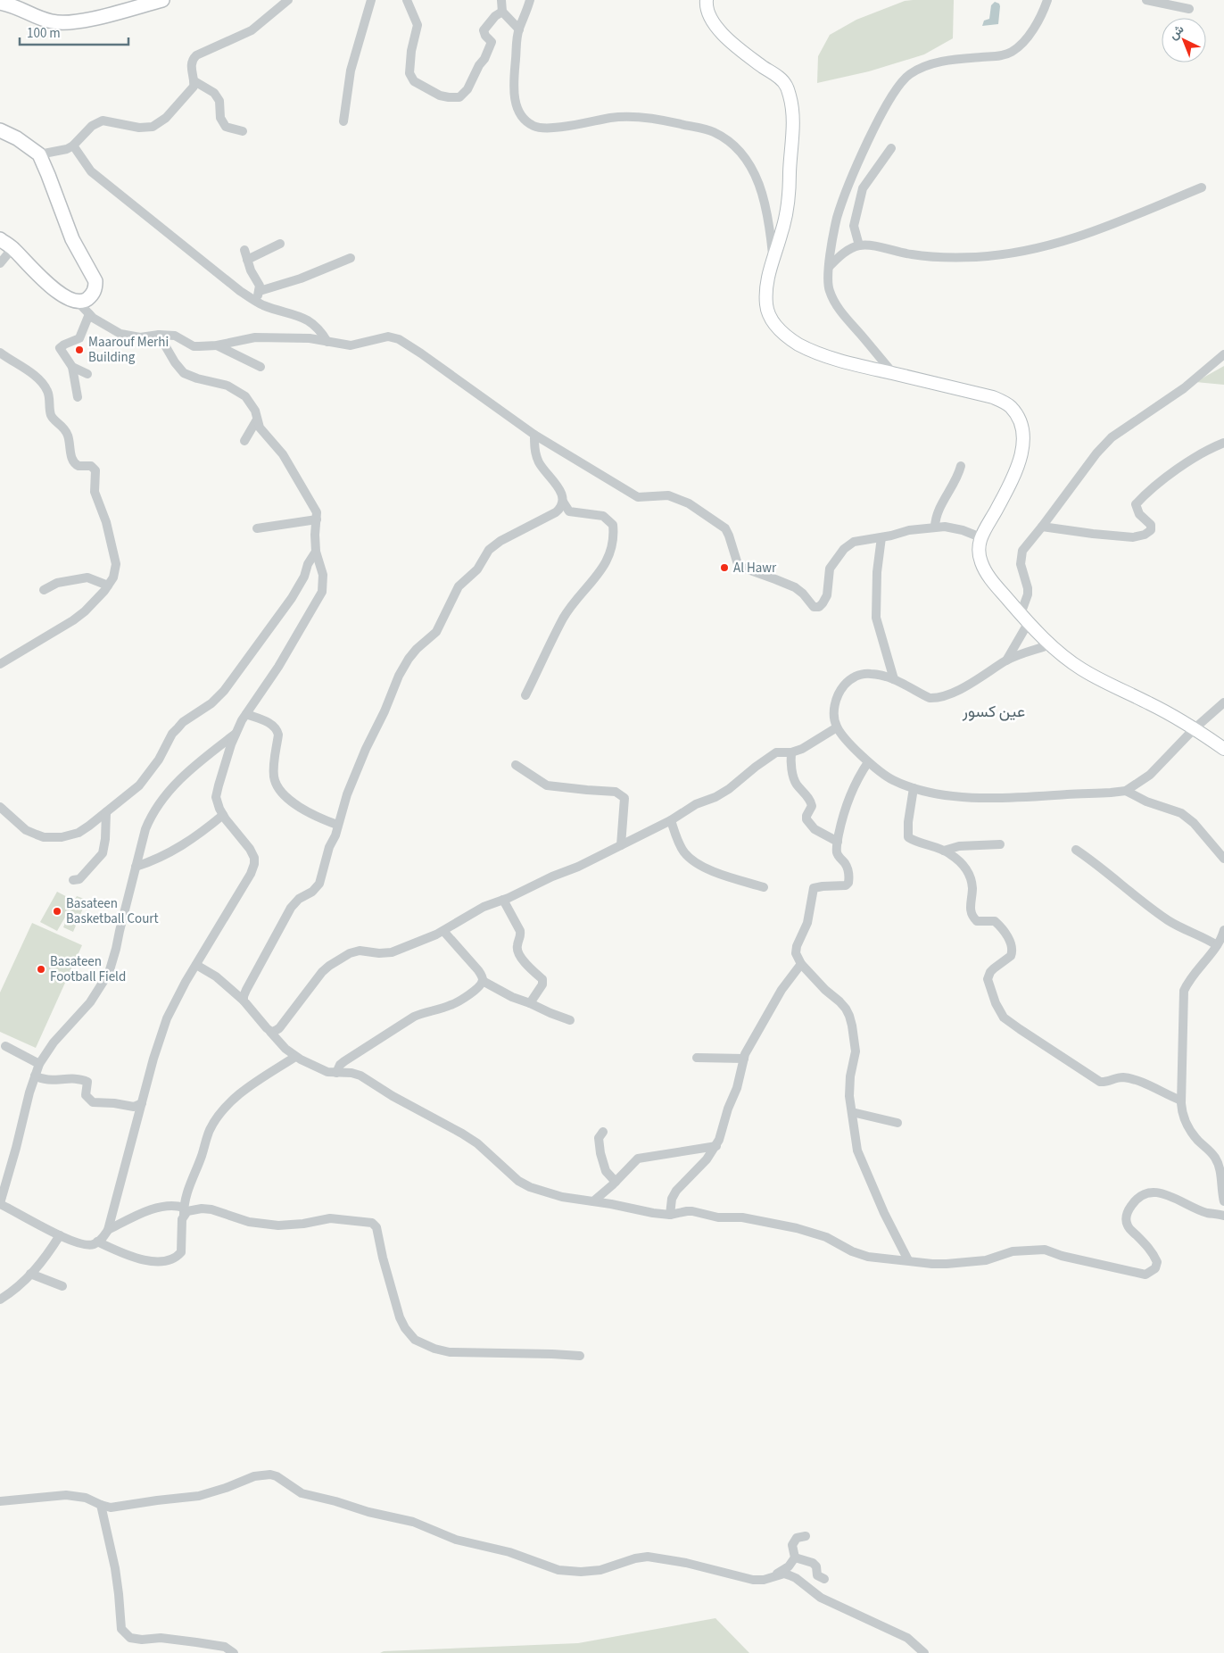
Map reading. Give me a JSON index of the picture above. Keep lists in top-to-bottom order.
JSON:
{
  "districts": ["عين كسور"],
  "places": [
    "Maarouf Merhi Building",
    "Al Hawr",
    "Basateen Basketball Court",
    "Basateen Football Field"
  ],
  "scale_bar": "100 m",
  "north": "top left"
}
